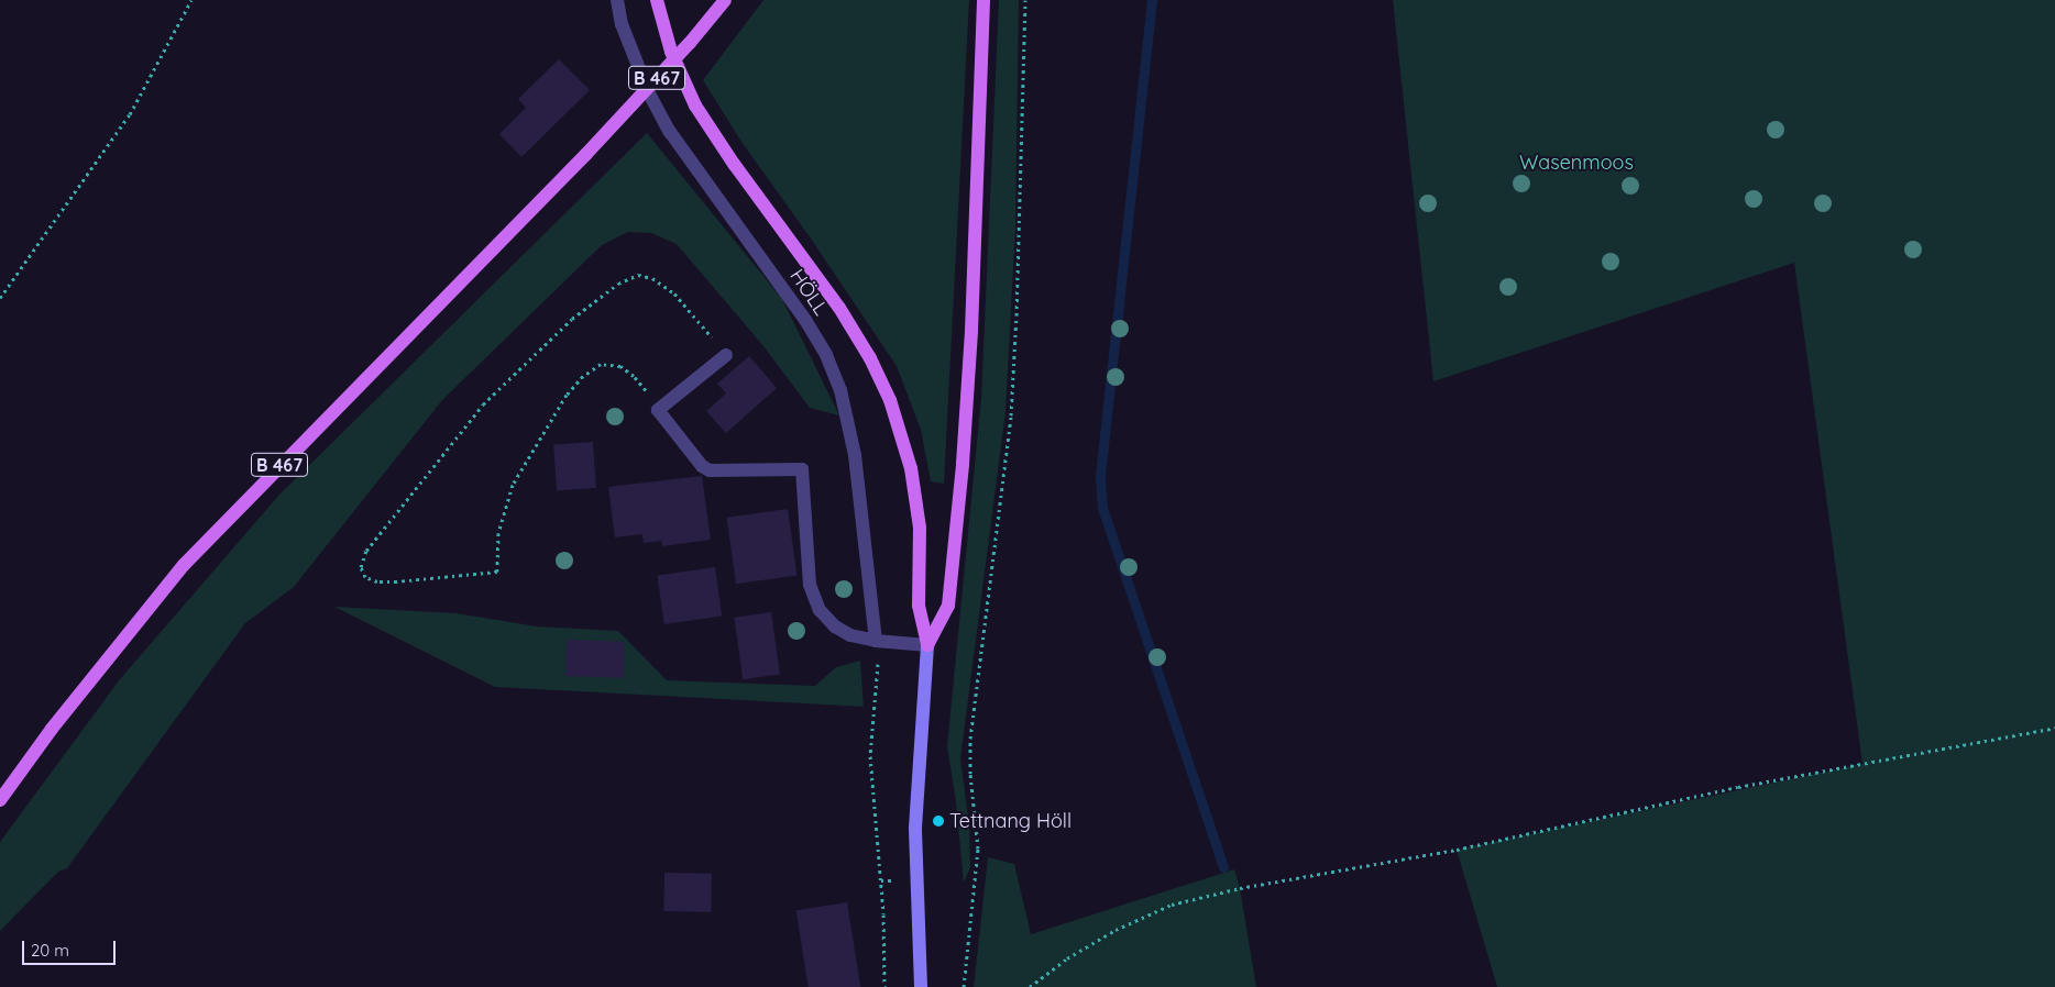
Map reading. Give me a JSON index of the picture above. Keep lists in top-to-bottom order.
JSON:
{
  "streets": {
    "main road": ["B 467"],
    "lane": ["HÖLL"]
  },
  "parks": ["Wasenmoos"],
  "places": ["Tettnang Höll"],
  "scale_bar": "20 m"
}
